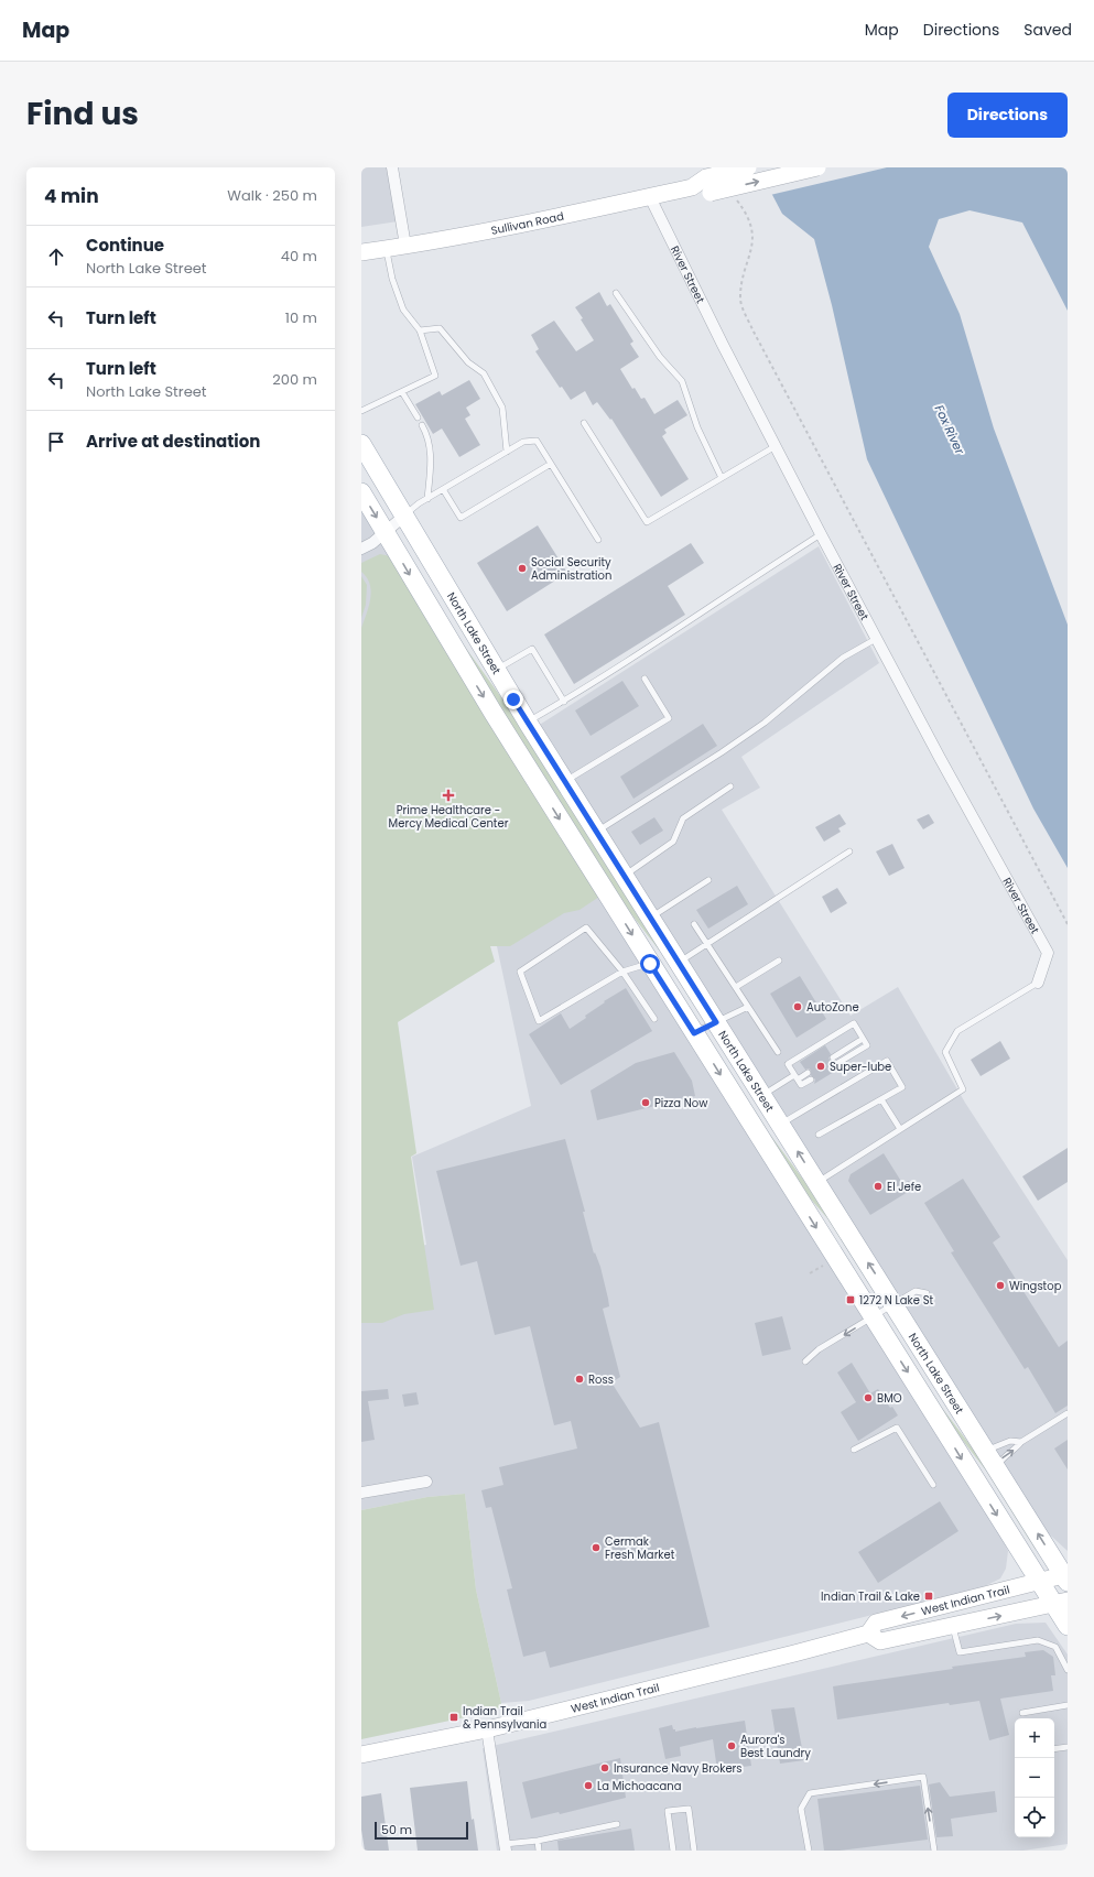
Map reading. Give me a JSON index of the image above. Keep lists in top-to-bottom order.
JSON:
{
  "streets": {
    "main road": ["Sullivan Road", "North Lake Street", "West Indian Trail"],
    "street": ["River Street"]
  },
  "crossings": [
    ["Sullivan Road", "River Street"],
    ["North Lake Street", "West Indian Trail"]
  ],
  "water": ["Fox River"],
  "places": {
    "other": [
      "Social Security Administration",
      "AutoZone",
      "Super-lube",
      "Pizza Now",
      "El Jefe",
      "Wingstop",
      "Ross",
      "BMO",
      "Cermak Fresh Market",
      "Aurora's Best Laundry",
      "Insurance Navy Brokers",
      "La Michoacana"
    ],
    "health": ["Prime Healthcare - Mercy Medical Center"],
    "transit": ["1272 N Lake St", "Indian Trail & Lake", "Indian Trail & Pennsylvania"]
  },
  "scale_bar": "50 m",
  "page": {
    "header": "Map",
    "nav": ["Map", "Directions", "Saved"],
    "title": "Find us",
    "buttons": "Directions",
    "heading": ["4 min", "Walk · 250 m"],
    "list": [
      ["Continue", "North Lake Street", "40 m"],
      ["Turn left", "10 m"],
      ["Turn left", "North Lake Street", "200 m"],
      "Arrive at destination"
    ],
    "map_buttons": ["+", "−"],
    "scale": "50 m"
  }
}
